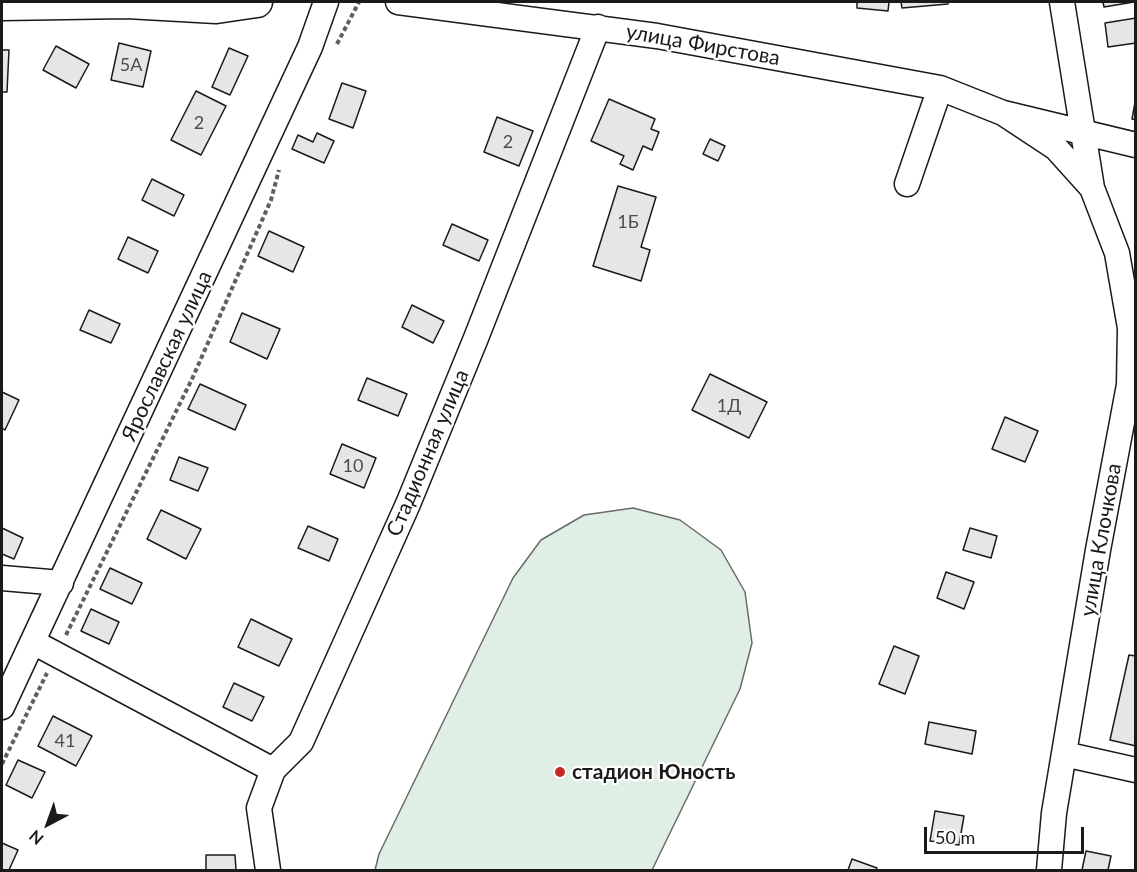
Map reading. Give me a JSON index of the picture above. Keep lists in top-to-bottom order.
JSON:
{
  "streets": {
    "street": [
      "улица Фирстова",
      "Ярославская улица",
      "Стадионная улица",
      "улица Клочкова"
    ]
  },
  "crossings": [
    ["улица Фирстова", "Стадионная улица"],
    ["улица Фирстова", "улица Клочкова"]
  ],
  "places": ["стадион Юность"],
  "house_numbers": [
    "5А",
    "2",
    "2",
    "1Б",
    "1Д",
    "10",
    "41"
  ],
  "scale_bar": "50 m",
  "north": "bottom left"
}
